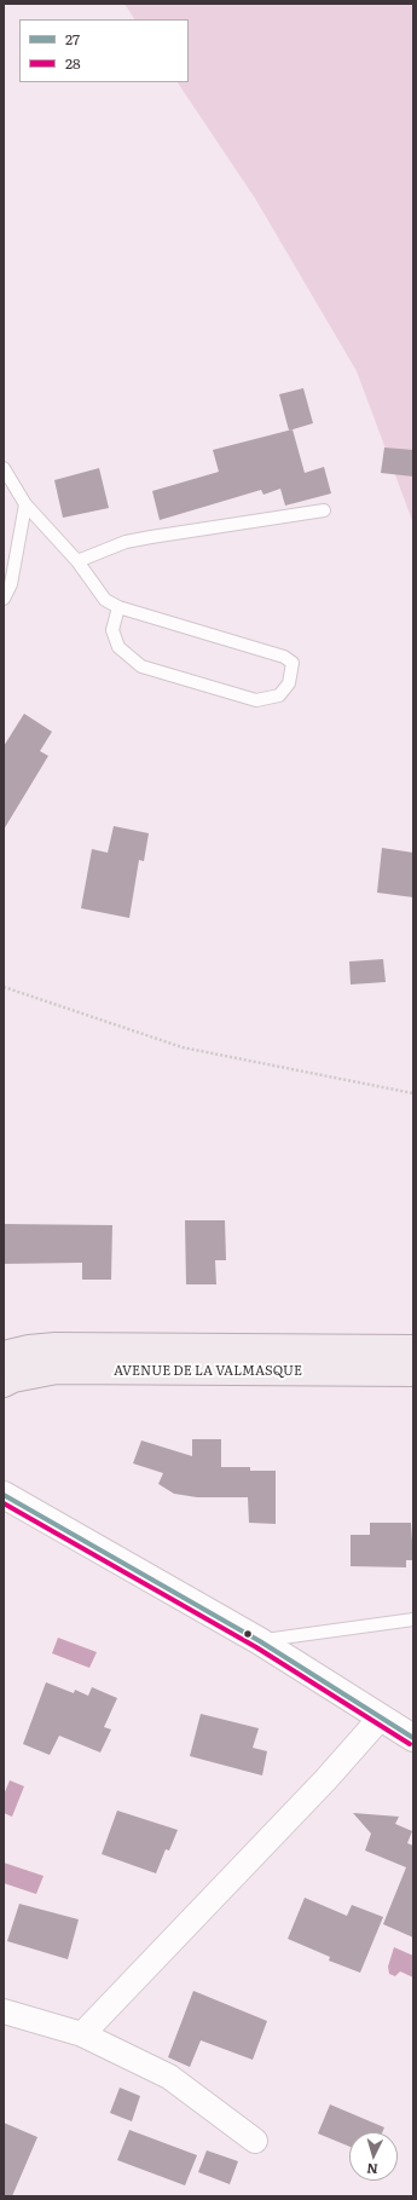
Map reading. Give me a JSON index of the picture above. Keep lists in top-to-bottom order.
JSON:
{
  "streets": {
    "main road": ["AVENUE DE LA VALMASQUE"]
  },
  "lines": ["transit line 27", "transit line 28"],
  "legend": ["27", "28"],
  "north": "bottom"
}
